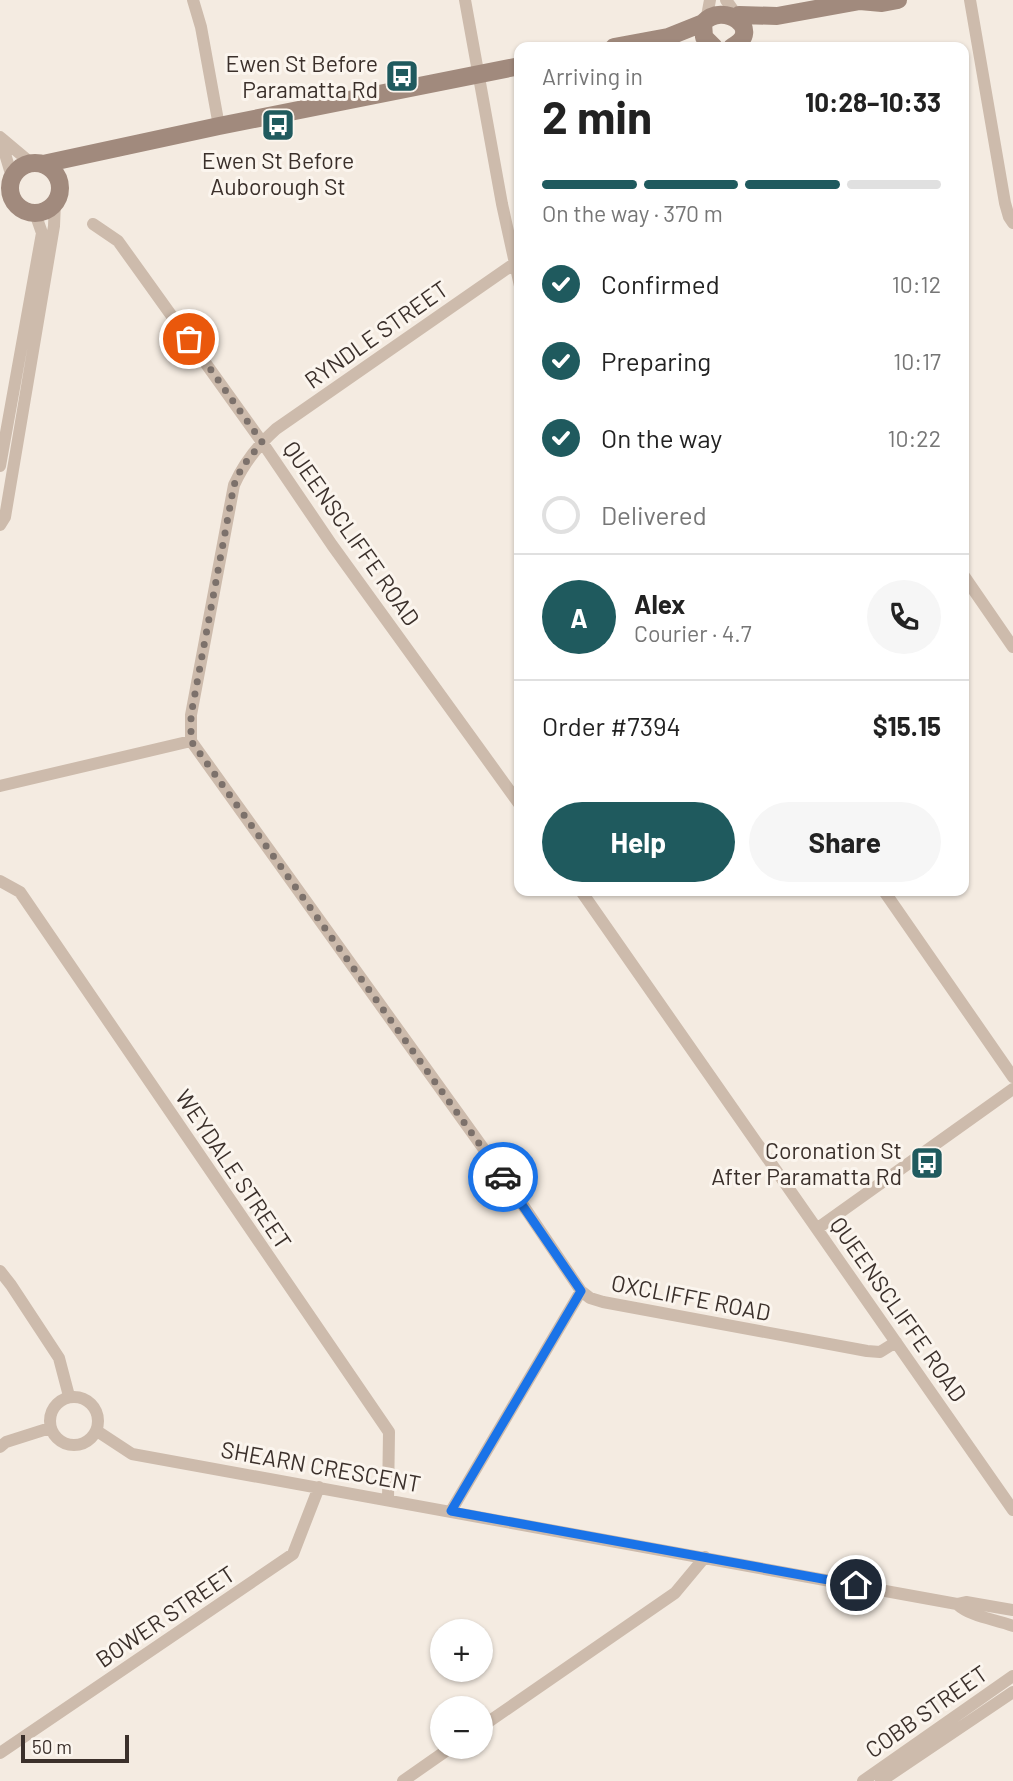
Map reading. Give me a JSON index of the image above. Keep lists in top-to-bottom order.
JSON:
{
  "streets": {
    "street": [
      "RYNDLE STREET",
      "QUEENSCLIFFE ROAD",
      "WEYDALE STREET",
      "OXCLIFFE ROAD",
      "SHEARN CRESCENT",
      "BOWER STREET",
      "COBB STREET"
    ]
  },
  "crossings": [
    ["RYNDLE STREET", "QUEENSCLIFFE ROAD"],
    ["QUEENSCLIFFE ROAD", "OXCLIFFE ROAD"],
    ["WEYDALE STREET", "SHEARN CRESCENT"],
    ["SHEARN CRESCENT", "BOWER STREET"]
  ],
  "places": {
    "bus stop": ["Ewen St Before Paramatta Rd", "Ewen St Before Auborough St", "Coronation St After Paramatta Rd"]
  },
  "scale_bar": "50 m",
  "page": {
    "heading": ["2 min", "Arriving in", "10:28–10:33"],
    "panel": [
      "Alex",
      "Courier · 4.7",
      "Order #7394",
      "$15.15"
    ],
    "bar": "On the way · 370 m",
    "list": [
      ["Confirmed", "10:12"],
      ["Preparing", "10:17"],
      ["On the way", "10:22"],
      "Delivered"
    ],
    "round": "A",
    "buttons": ["Help", "Share"],
    "map_buttons": ["+", "−"],
    "scale": "50 m"
  }
}
